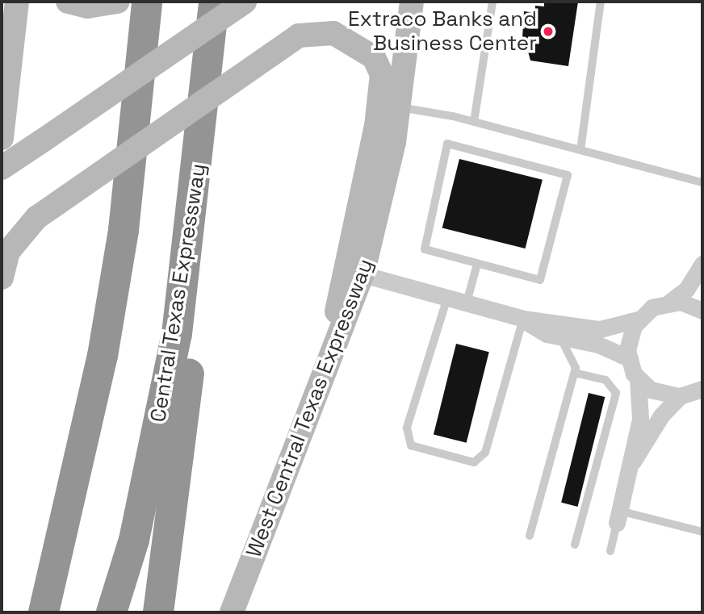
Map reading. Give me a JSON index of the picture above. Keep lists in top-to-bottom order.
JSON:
{
  "streets": {
    "highway": ["Central Texas Expressway"],
    "main road": ["West Central Texas Expressway"]
  },
  "places": ["Extraco Banks and Business Center"]
}
